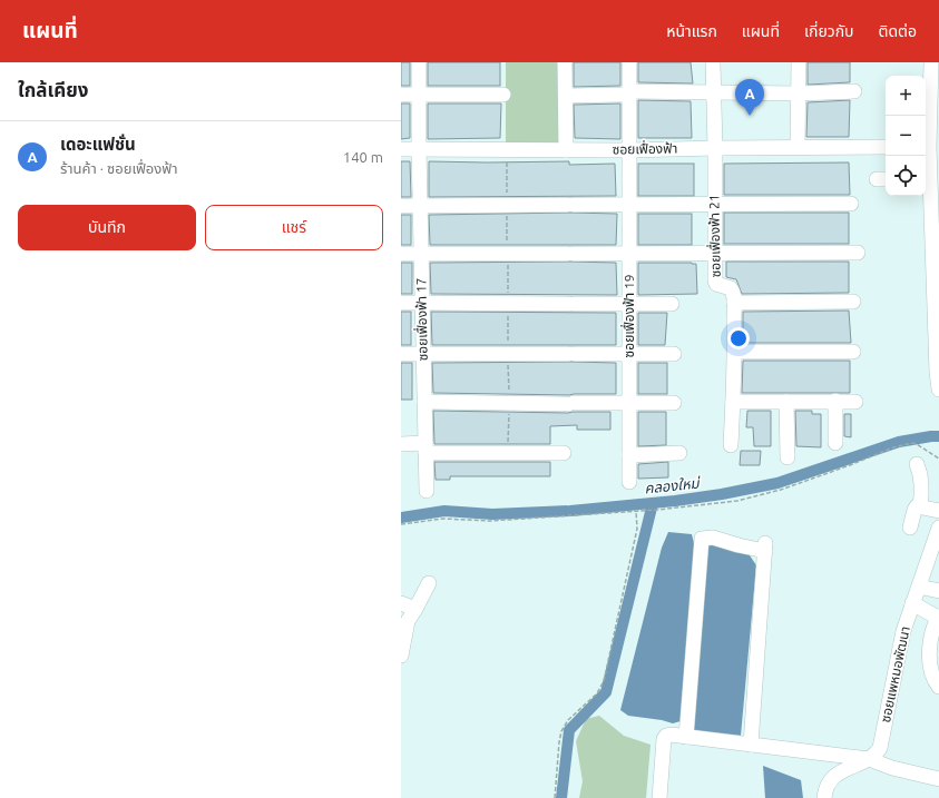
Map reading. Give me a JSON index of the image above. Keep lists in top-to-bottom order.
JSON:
{
  "streets": {
    "street": [
      "ซอยเฟื่องฟ้า",
      "ซอยเฟื่องฟ้า 21",
      "ซอยเฟื่องฟ้า 19",
      "ซอยเฟื่องฟ้า 17",
      "ซอยแพหมอพัฒนา"
    ]
  },
  "crossings": [
    ["ซอยเฟื่องฟ้า", "ซอยเฟื่องฟ้า 21"],
    ["ซอยเฟื่องฟ้า", "ซอยเฟื่องฟ้า 19"],
    ["ซอยเฟื่องฟ้า", "ซอยเฟื่องฟ้า 17"]
  ],
  "water": ["คลองใหม่"],
  "page": {
    "header": "แผนที่",
    "nav": [
      "หน้าแรก",
      "แผนที่",
      "เกี่ยวกับ",
      "ติดต่อ"
    ],
    "heading": "ใกล้เคียง",
    "map_buttons": ["+", "−"],
    "pins": "A",
    "list": [
      {
        "mark": "A",
        "name": "เดอะแฟชั่น",
        "note": "ร้านค้า · ซอยเฟื่องฟ้า",
        "value": "140 m"
      }
    ],
    "buttons": ["บันทึก", "แชร์"]
  }
}
